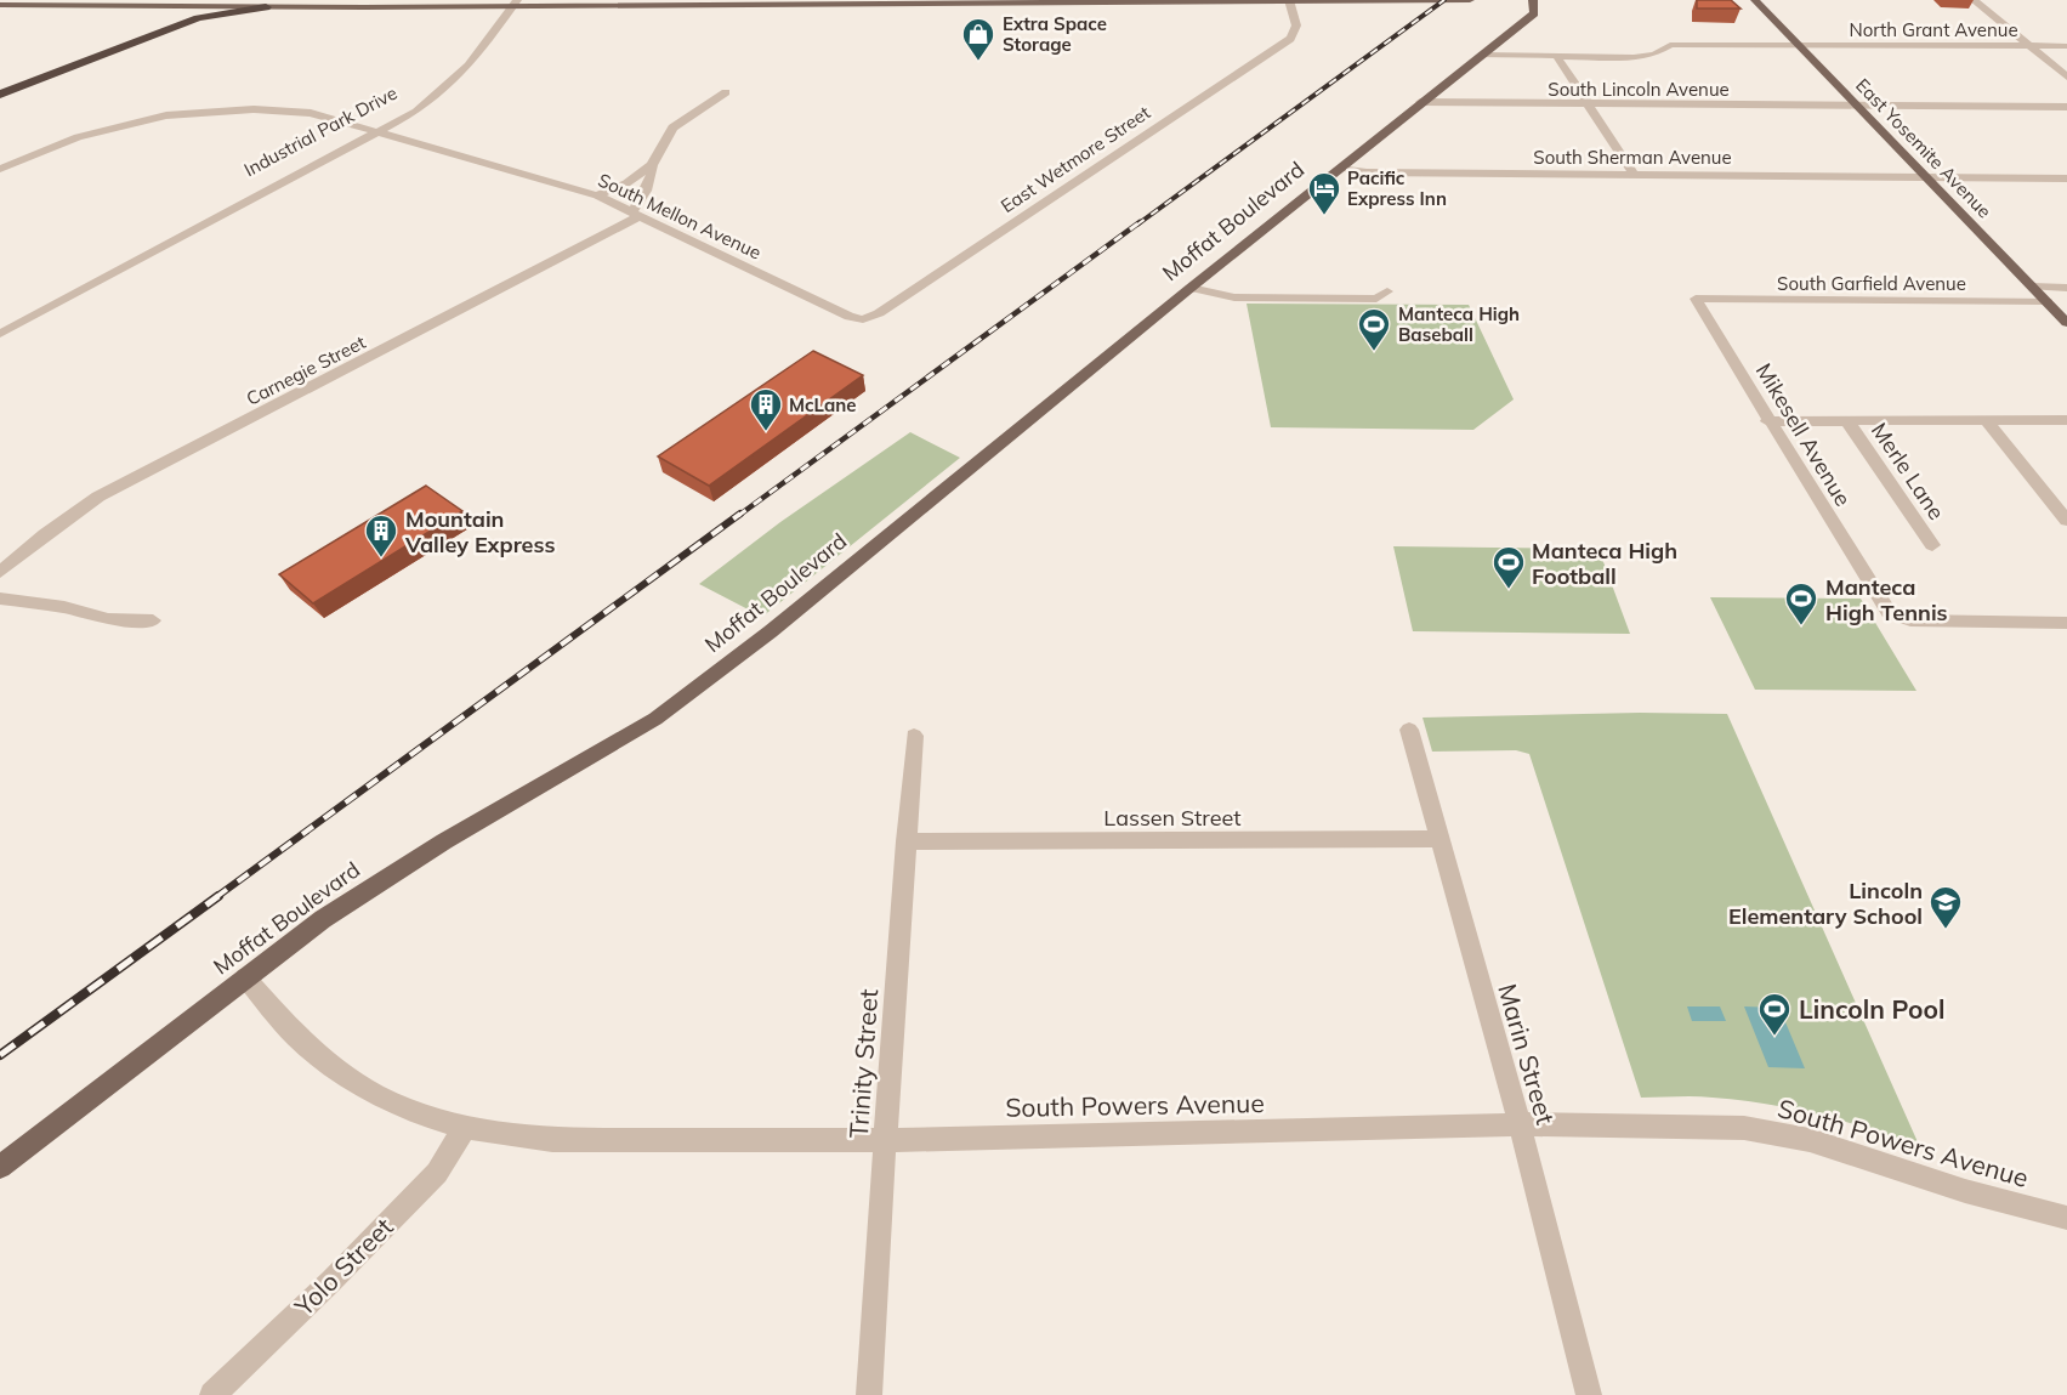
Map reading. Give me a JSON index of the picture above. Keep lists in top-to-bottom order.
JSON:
{
  "streets": {
    "main road": ["East Yosemite Avenue", "Moffat Boulevard"],
    "street": [
      "North Grant Avenue",
      "South Lincoln Avenue",
      "Industrial Park Drive",
      "South Sherman Avenue",
      "East Wetmore Street",
      "South Mellon Avenue",
      "South Garfield Avenue",
      "Carnegie Street",
      "Mikesell Avenue",
      "Merle Lane",
      "Lassen Street",
      "Marin Street",
      "Trinity Street",
      "South Powers Avenue",
      "Yolo Street"
    ]
  },
  "crossings": [
    ["North Grant Avenue", "East Yosemite Avenue"],
    ["North Grant Avenue", "Moffat Boulevard"],
    ["South Lincoln Avenue", "East Yosemite Avenue"],
    ["South Lincoln Avenue", "Moffat Boulevard"],
    ["Industrial Park Drive", "South Mellon Avenue"],
    ["East Yosemite Avenue", "South Sherman Avenue"],
    ["East Yosemite Avenue", "South Garfield Avenue"],
    ["South Sherman Avenue", "Moffat Boulevard"],
    ["East Wetmore Street", "South Mellon Avenue"],
    ["South Mellon Avenue", "Carnegie Street"],
    ["Moffat Boulevard", "South Powers Avenue"],
    ["South Garfield Avenue", "Mikesell Avenue"],
    ["Lassen Street", "Marin Street"],
    ["Lassen Street", "Trinity Street"],
    ["Marin Street", "South Powers Avenue"],
    ["Trinity Street", "South Powers Avenue"],
    ["South Powers Avenue", "Yolo Street"]
  ],
  "places": {
    "shop": ["Extra Space Storage"],
    "hotel": ["Pacific Express Inn"],
    "sports": [
      "Manteca High Baseball",
      "Manteca High Football",
      "Manteca High Tennis",
      "Lincoln Pool"
    ],
    "building": ["McLane", "Mountain Valley Express"],
    "school or university": ["Lincoln Elementary School"]
  }
}
